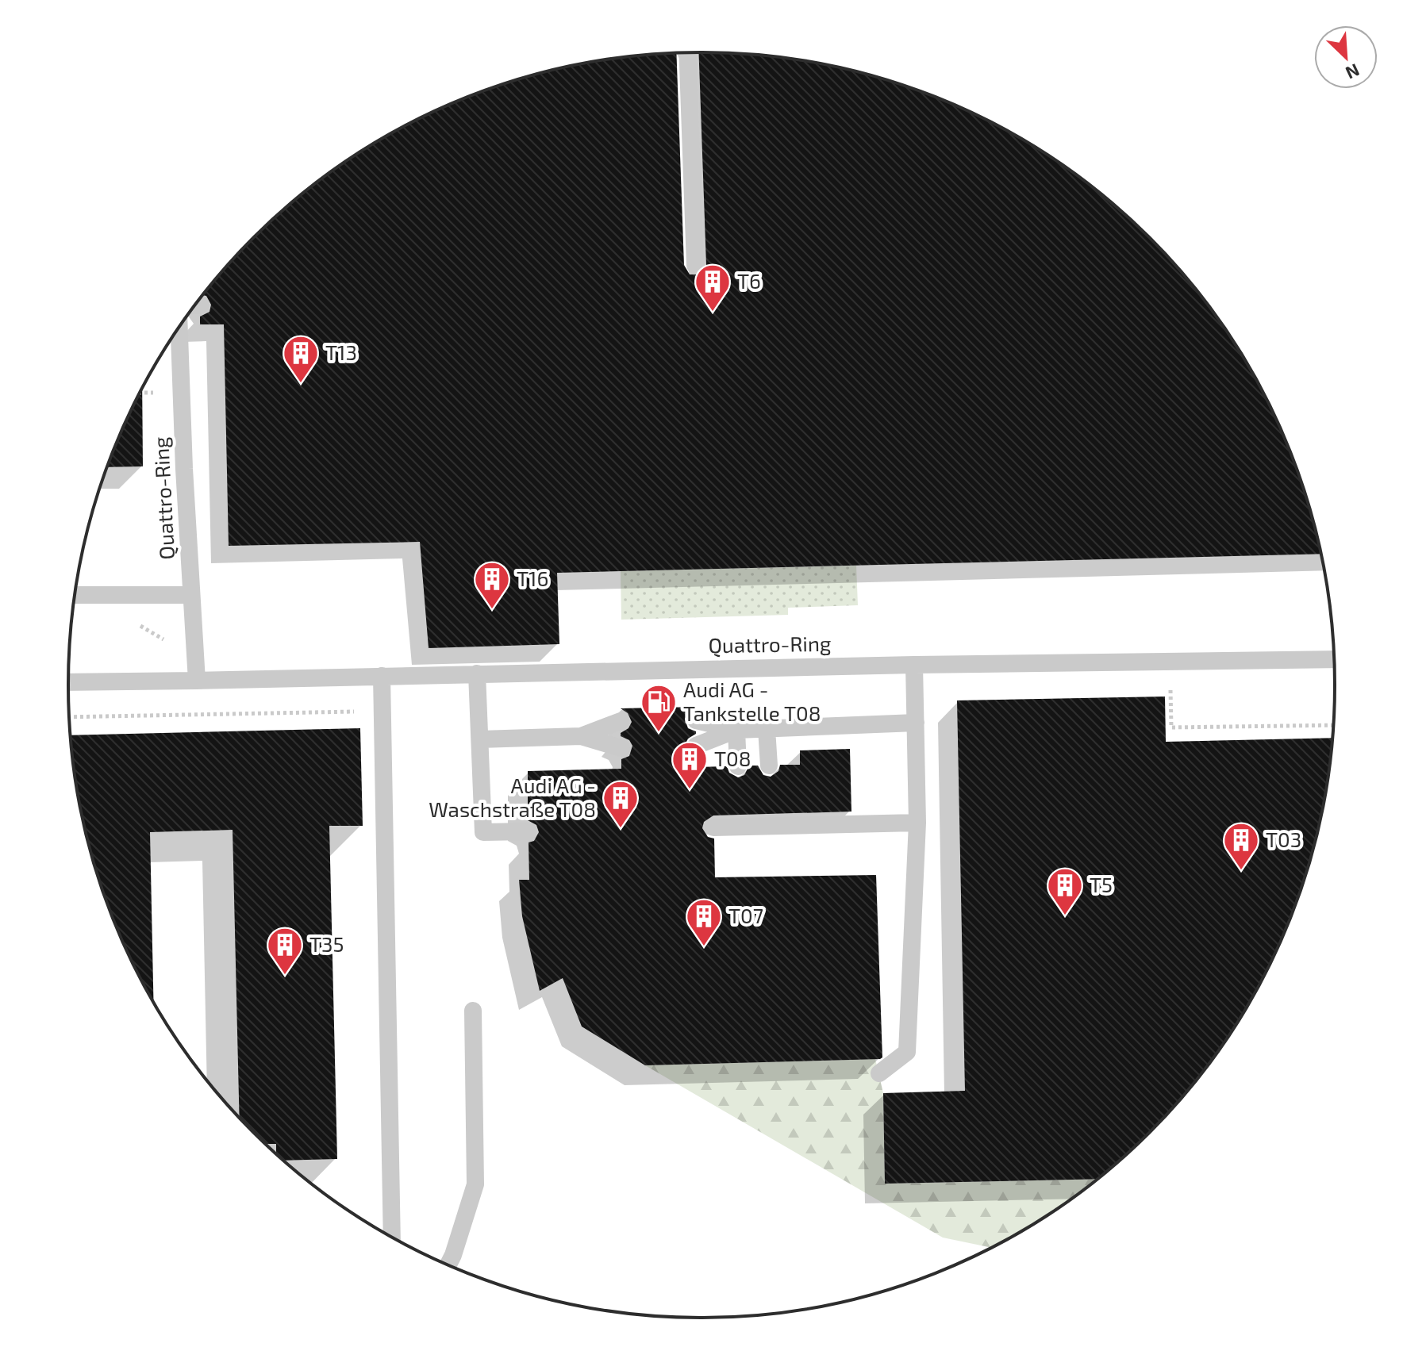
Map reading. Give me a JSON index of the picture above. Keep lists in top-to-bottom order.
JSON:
{
  "streets": {
    "lane": ["Quattro-Ring"]
  },
  "places": {
    "building": [
      "T6",
      "T13",
      "T16",
      "T08",
      "Audi AG - Waschstraße T08",
      "T03",
      "T5",
      "T07",
      "T35"
    ],
    "fuel station": ["Audi AG - Tankstelle T08"]
  },
  "north": "bottom right"
}
